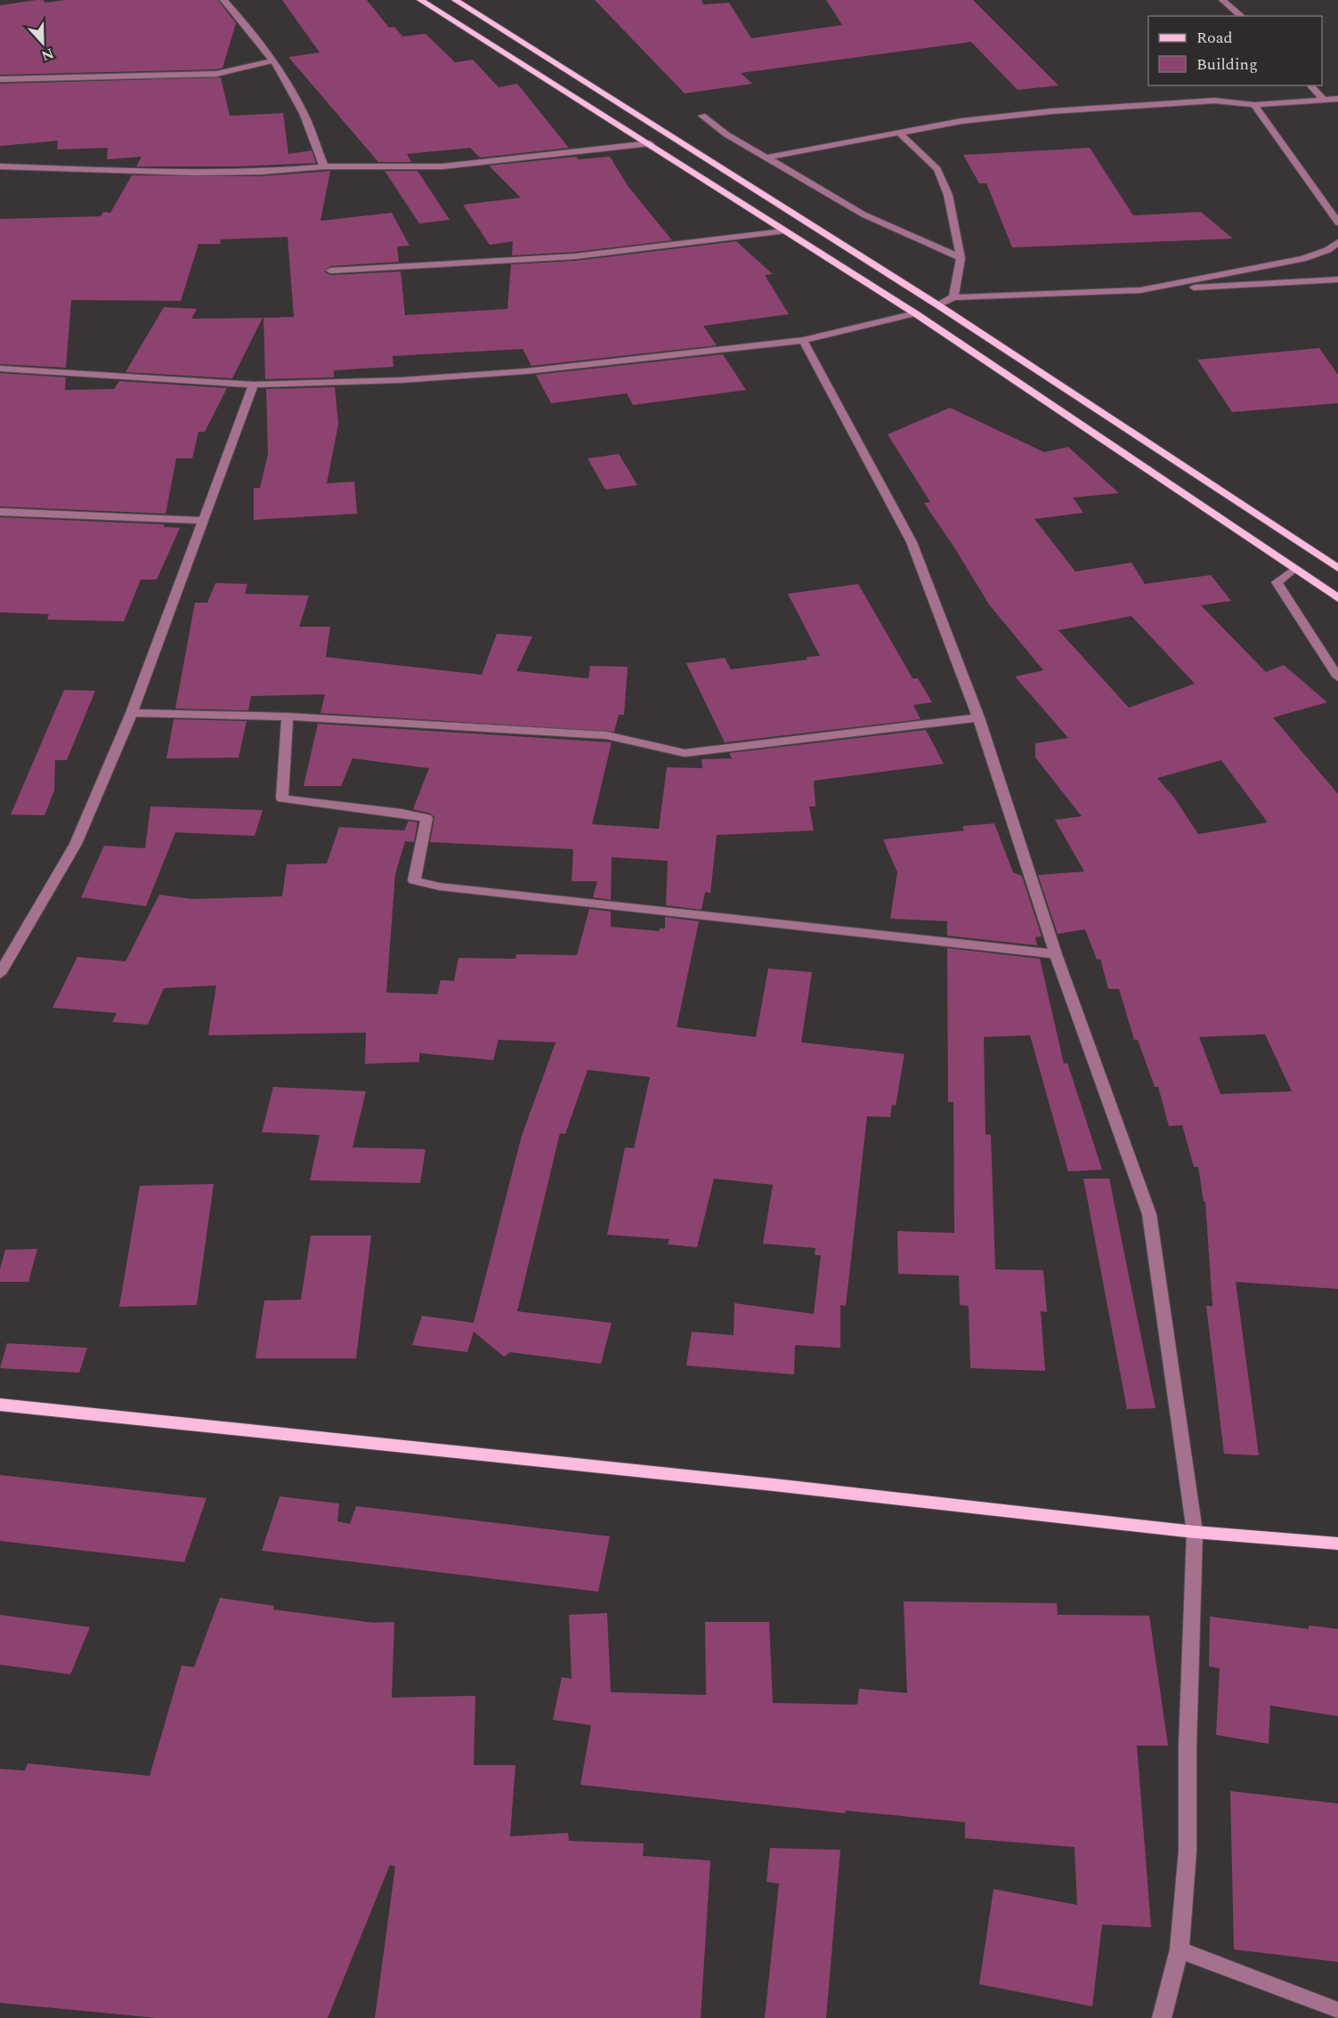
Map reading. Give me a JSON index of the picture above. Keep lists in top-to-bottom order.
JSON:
{
  "legend": ["Road", "Building"],
  "north": "bottom"
}
